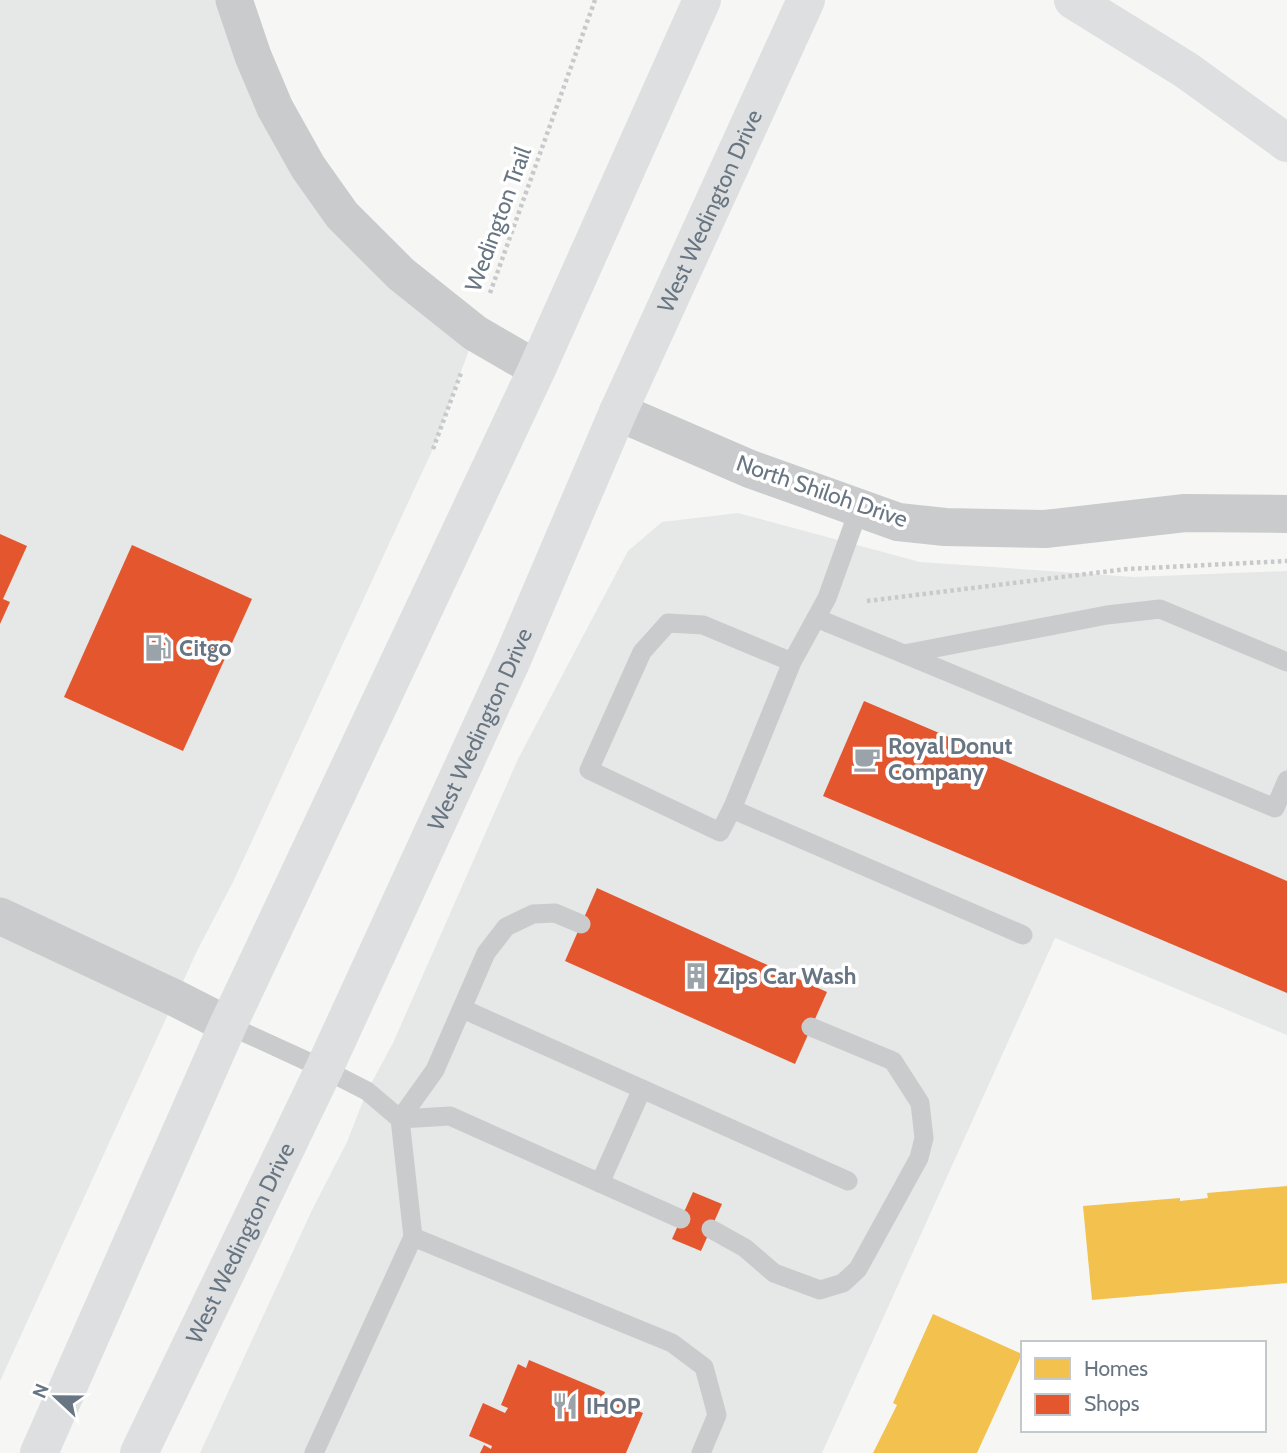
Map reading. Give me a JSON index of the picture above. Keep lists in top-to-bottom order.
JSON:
{
  "streets": {
    "main road": ["West Wedington Drive"],
    "street": ["North Shiloh Drive"],
    "path": ["Wedington Trail"]
  },
  "crossings": [
    ["West Wedington Drive", "North Shiloh Drive"]
  ],
  "places": {
    "fuel station": ["Citgo"],
    "cafe": ["Royal Donut Company"],
    "building": ["Zips Car Wash"],
    "restaurant": ["IHOP"]
  },
  "legend": ["Homes", "Shops"],
  "north": "left"
}
